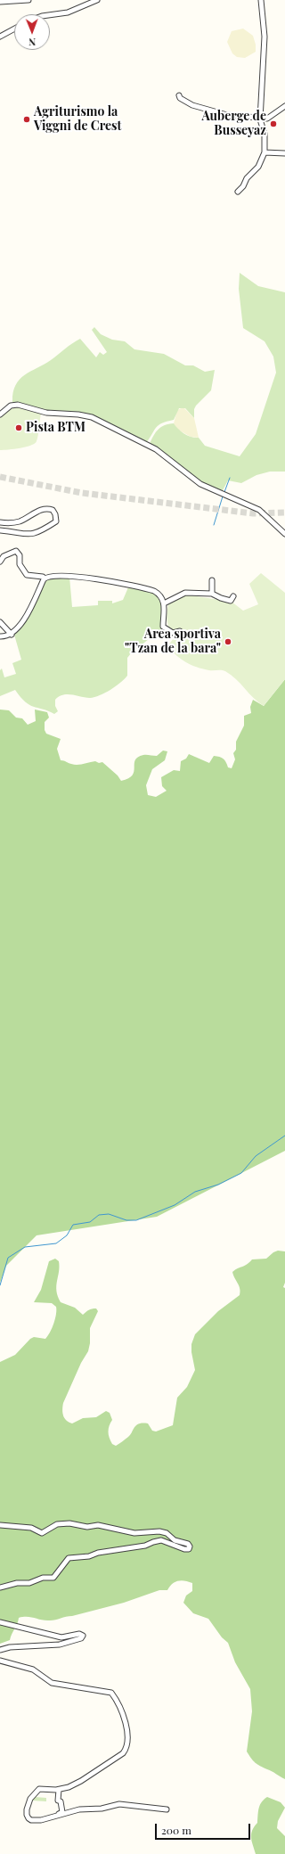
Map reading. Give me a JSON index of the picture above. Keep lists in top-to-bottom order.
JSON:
{
  "places": [
    "Agriturismo la Viggni de Crest",
    "Auberge de Busseyaz",
    "Pista BTM",
    "Area sportiva \"Tzan de la bara\""
  ],
  "scale_bar": "200 m",
  "north": "bottom"
}
